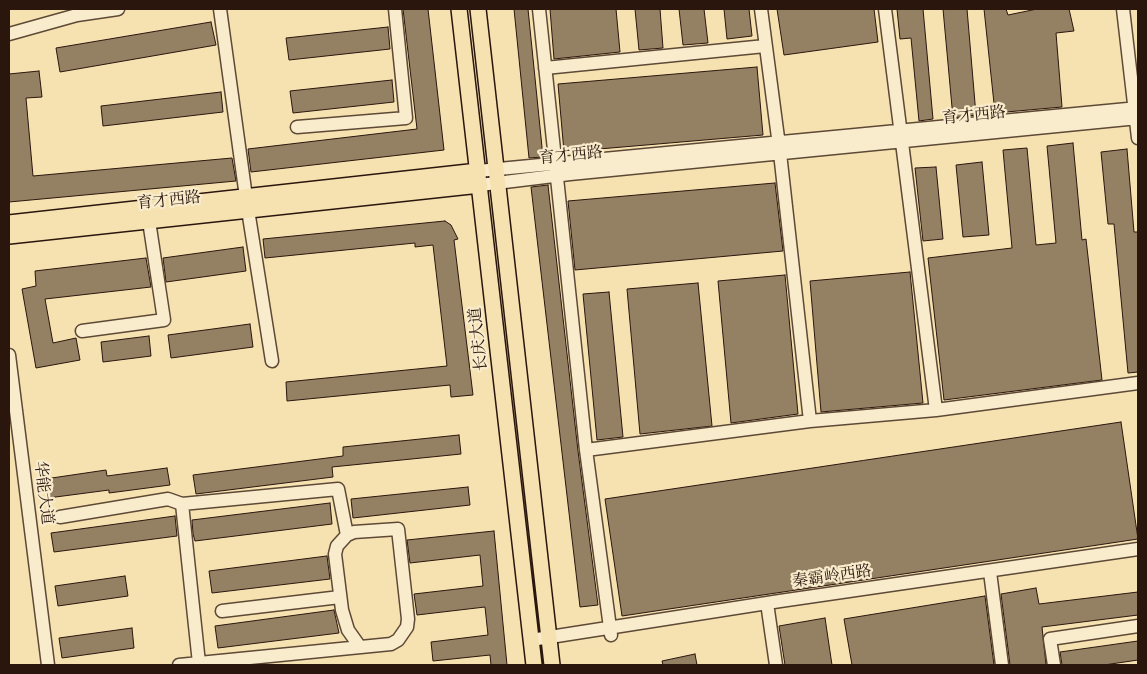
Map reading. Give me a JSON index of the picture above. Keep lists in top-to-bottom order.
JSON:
{
  "streets": {
    "main road": ["育才西路", "长庆大道"],
    "street": ["华能大道", "秦霸岭西路"]
  },
  "crossings": [
    ["育才西路", "长庆大道"],
    ["长庆大道", "秦霸岭西路"]
  ]
}
